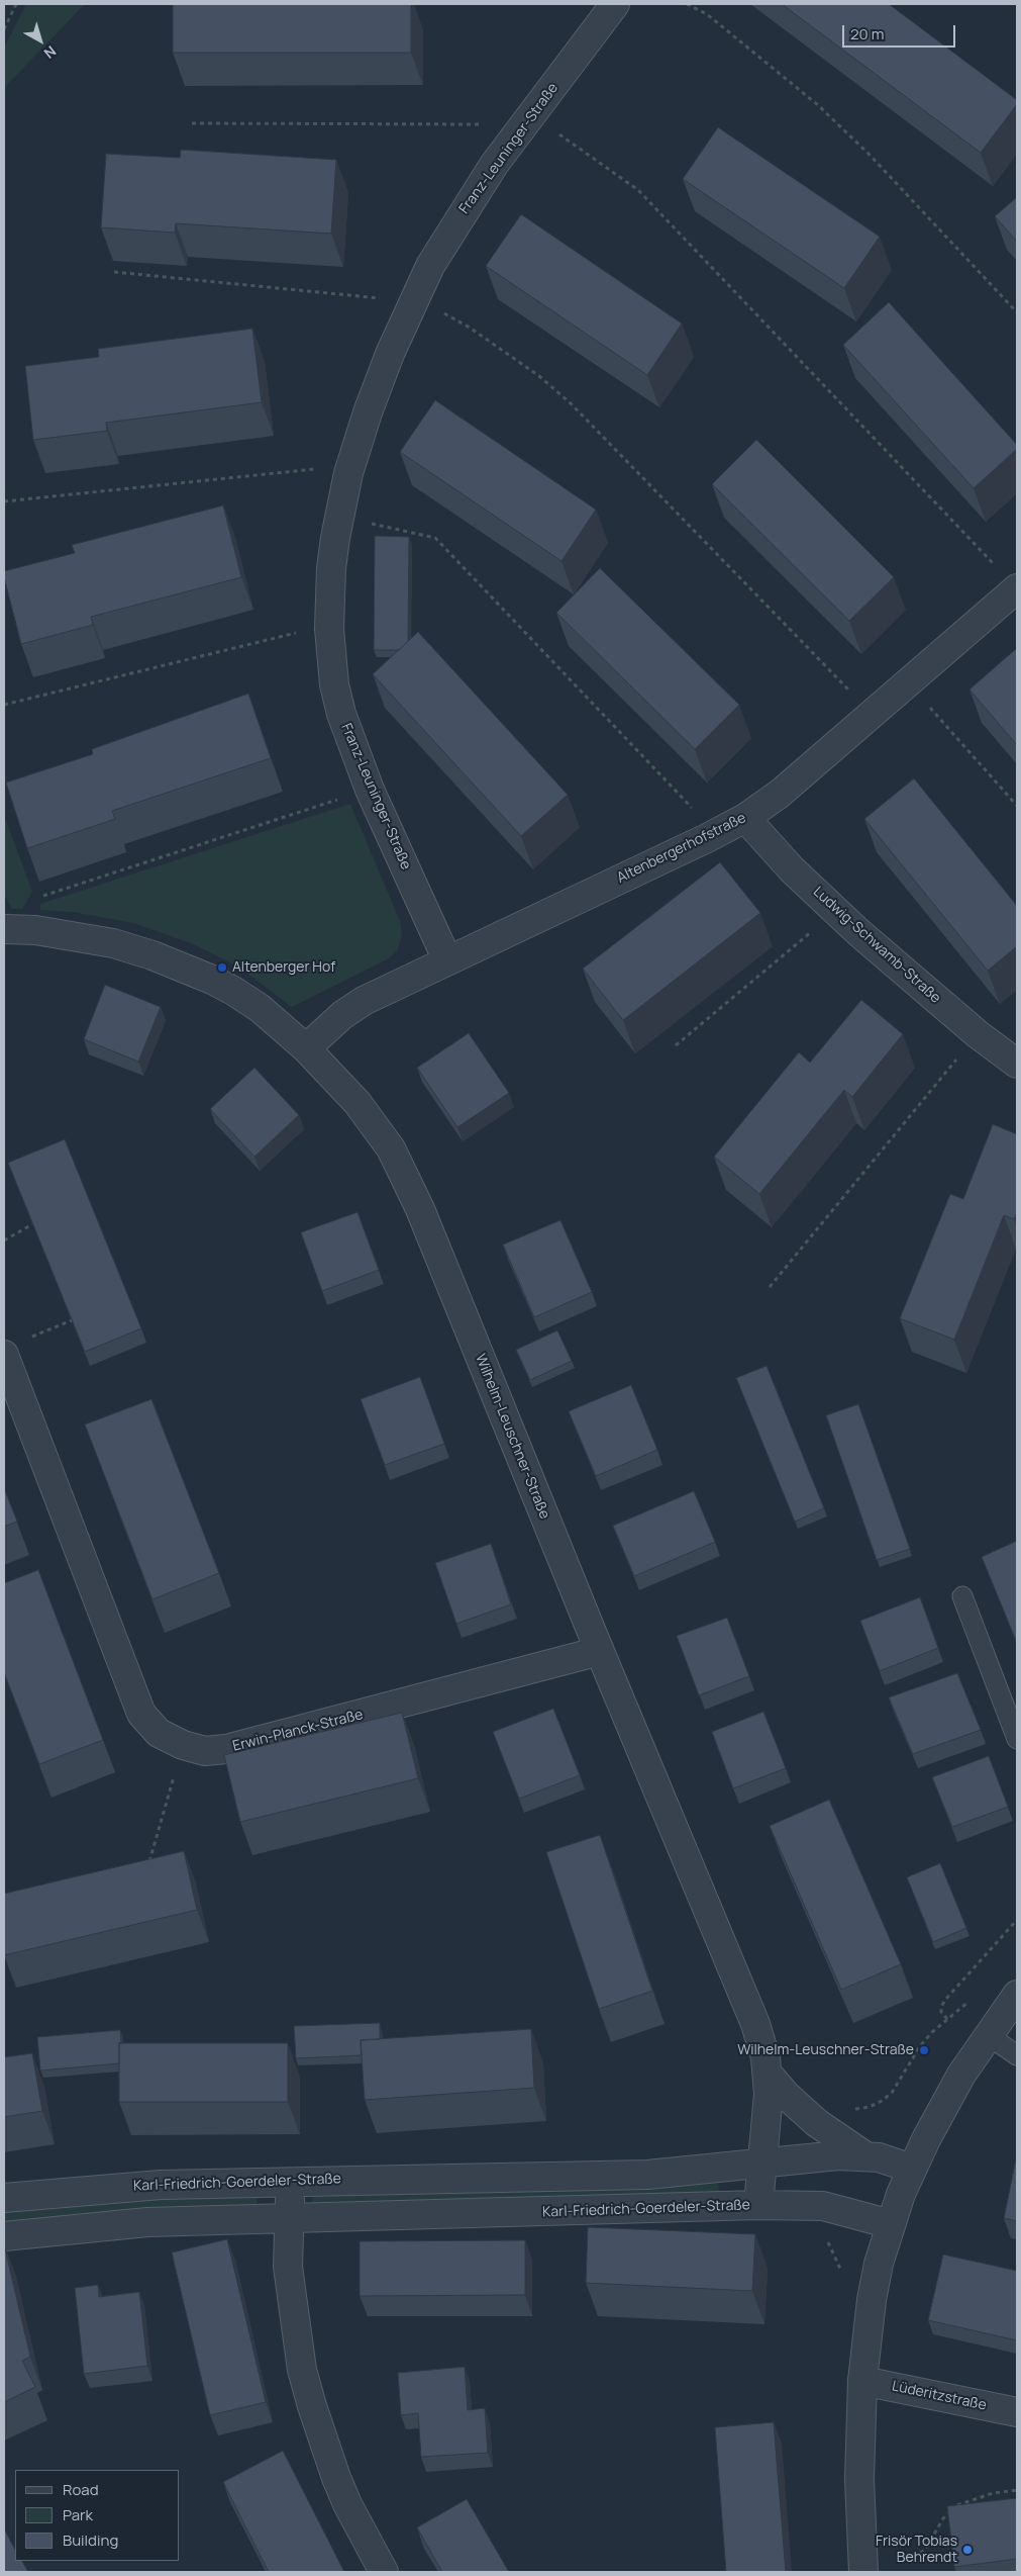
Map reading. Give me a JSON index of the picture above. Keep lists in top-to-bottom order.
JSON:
{
  "streets": {
    "street": [
      "Franz-Leuninger-Straße",
      "Altenbergerhofstraße",
      "Ludwig-Schwamb-Straße",
      "Wilhelm-Leuschner-Straße",
      "Erwin-Planck-Straße",
      "Karl-Friedrich-Goerdeler-Straße",
      "Lüderitzstraße"
    ]
  },
  "crossings": [
    ["Franz-Leuninger-Straße", "Altenbergerhofstraße"],
    ["Altenbergerhofstraße", "Ludwig-Schwamb-Straße"],
    ["Altenbergerhofstraße", "Wilhelm-Leuschner-Straße"],
    ["Wilhelm-Leuschner-Straße", "Erwin-Planck-Straße"],
    ["Wilhelm-Leuschner-Straße", "Karl-Friedrich-Goerdeler-Straße"]
  ],
  "places": ["Altenberger Hof", "Wilhelm-Leuschner-Straße", "Frisör Tobias Behrendt"],
  "legend": ["Road", "Park", "Building"],
  "scale_bar": "20 m",
  "north": "bottom right"
}
